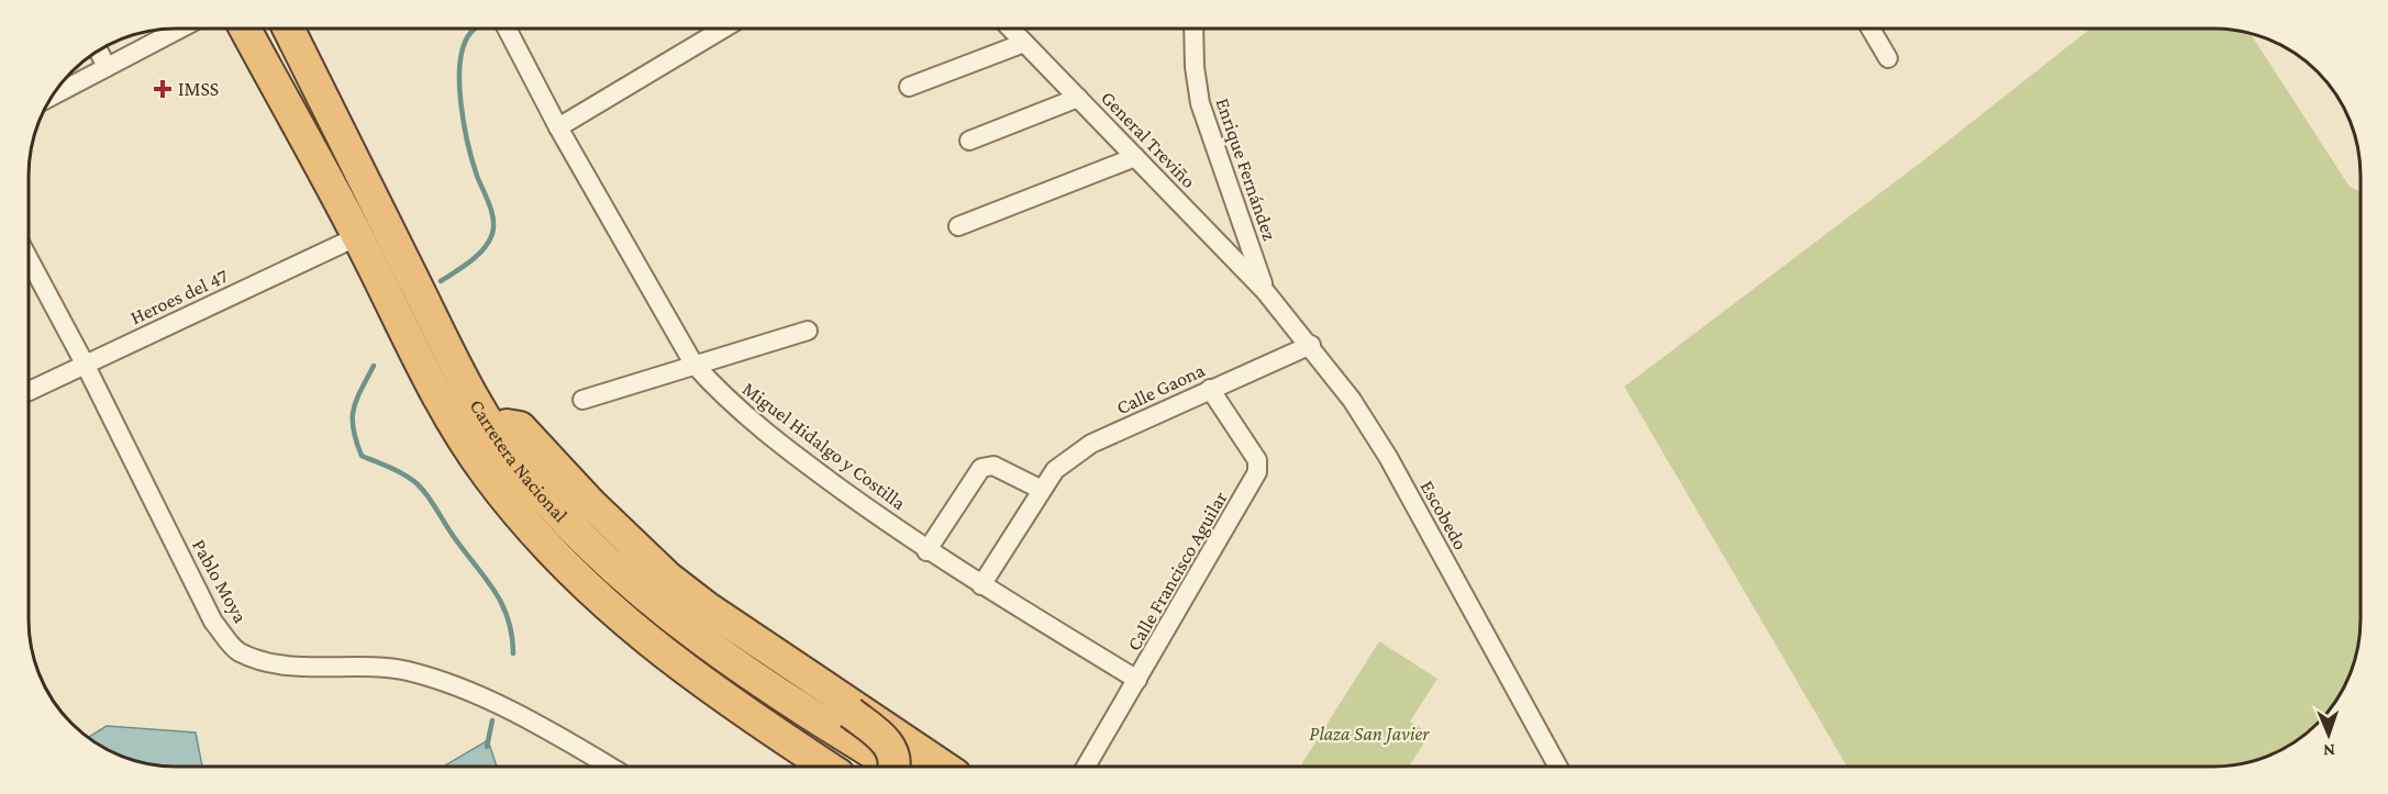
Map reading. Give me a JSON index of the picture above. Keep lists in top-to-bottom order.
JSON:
{
  "streets": {
    "highway": ["Carretera Nacional"],
    "street": [
      "General Treviño",
      "Enrique Fernández",
      "Heroes del 47",
      "Calle Gaona",
      "Miguel Hidalgo y Costilla",
      "Escobedo",
      "Calle Francisco Aguilar",
      "Pablo Moya"
    ]
  },
  "crossings": [
    ["General Treviño", "Enrique Fernández"],
    ["General Treviño", "Escobedo"],
    ["Enrique Fernández", "Escobedo"],
    ["Heroes del 47", "Carretera Nacional"],
    ["Heroes del 47", "Pablo Moya"],
    ["Calle Gaona", "Miguel Hidalgo y Costilla"],
    ["Calle Gaona", "Escobedo"],
    ["Calle Gaona", "Calle Francisco Aguilar"],
    ["Miguel Hidalgo y Costilla", "Calle Francisco Aguilar"]
  ],
  "parks": ["Plaza San Javier"],
  "places": {
    "health": ["IMSS"]
  },
  "north": "bottom"
}
